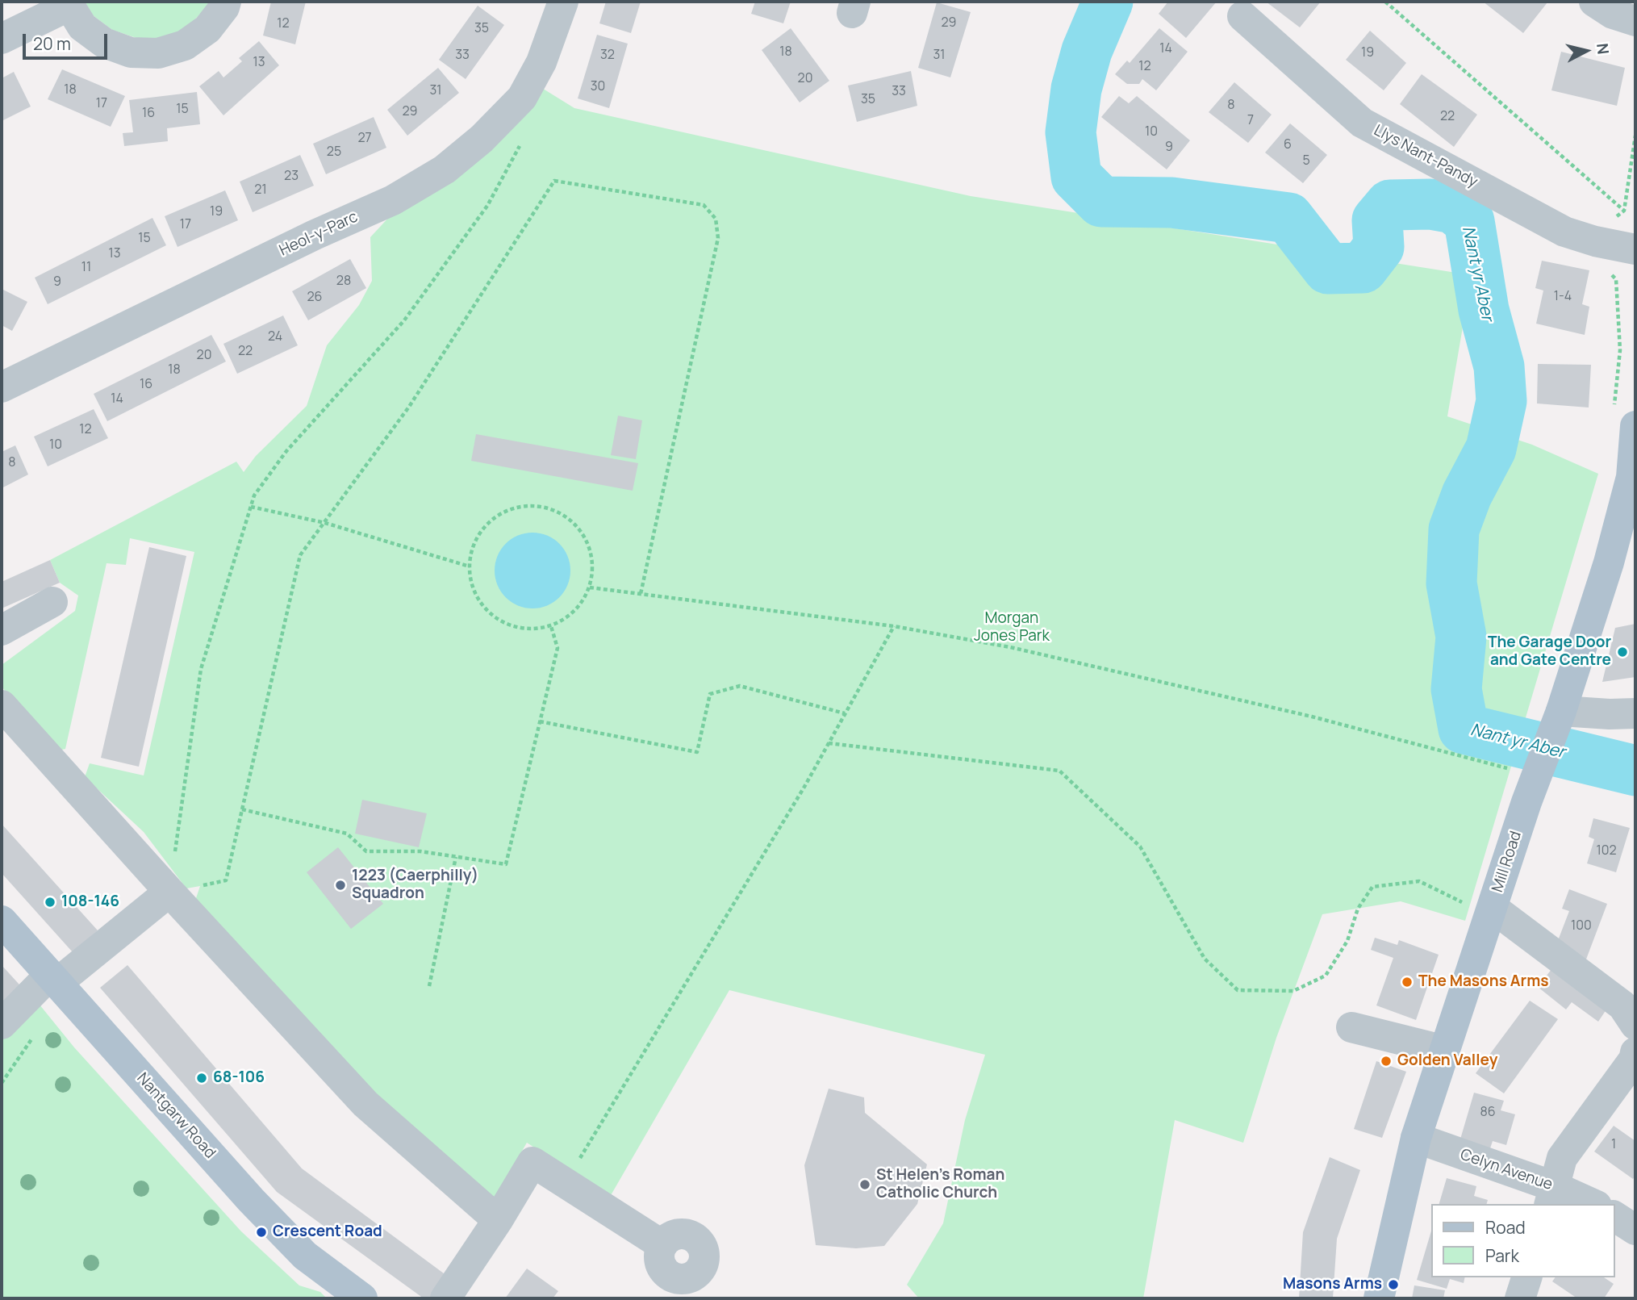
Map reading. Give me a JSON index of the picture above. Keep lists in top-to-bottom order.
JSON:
{
  "streets": {
    "main road": ["Mill Road", "Nantgarw Road"],
    "street": ["Llys Nant-Pandy", "Heol-y-Parc", "Celyn Avenue"]
  },
  "crossings": [
    ["Mill Road", "Celyn Avenue"]
  ],
  "water": ["Nant yr Aber"],
  "parks": ["Morgan Jones Park"],
  "places": [
    "The Garage Door and Gate Centre",
    "1223 (Caerphilly) Squadron",
    "108-146",
    "The Masons Arms",
    "Golden Valley",
    "68-106",
    "St Helen’s Roman Catholic Church",
    "Crescent Road",
    "Masons Arms"
  ],
  "house_numbers": [
    "29",
    "12",
    "35",
    "14",
    "18",
    "19",
    "33",
    "32",
    "31",
    "13",
    "12",
    "20",
    "30",
    "18",
    "31",
    "33",
    "35",
    "17",
    "8",
    "15",
    "29",
    "16",
    "22",
    "7",
    "10",
    "27",
    "6",
    "9",
    "25",
    "5",
    "23",
    "21",
    "19",
    "17",
    "15",
    "13",
    "11",
    "28",
    "9",
    "1-4",
    "26",
    "24",
    "22",
    "20",
    "18",
    "16",
    "14",
    "12",
    "10",
    "8",
    "102",
    "100",
    "86",
    "1"
  ],
  "legend": ["Road", "Park"],
  "scale_bar": "20 m",
  "north": "right"
}
